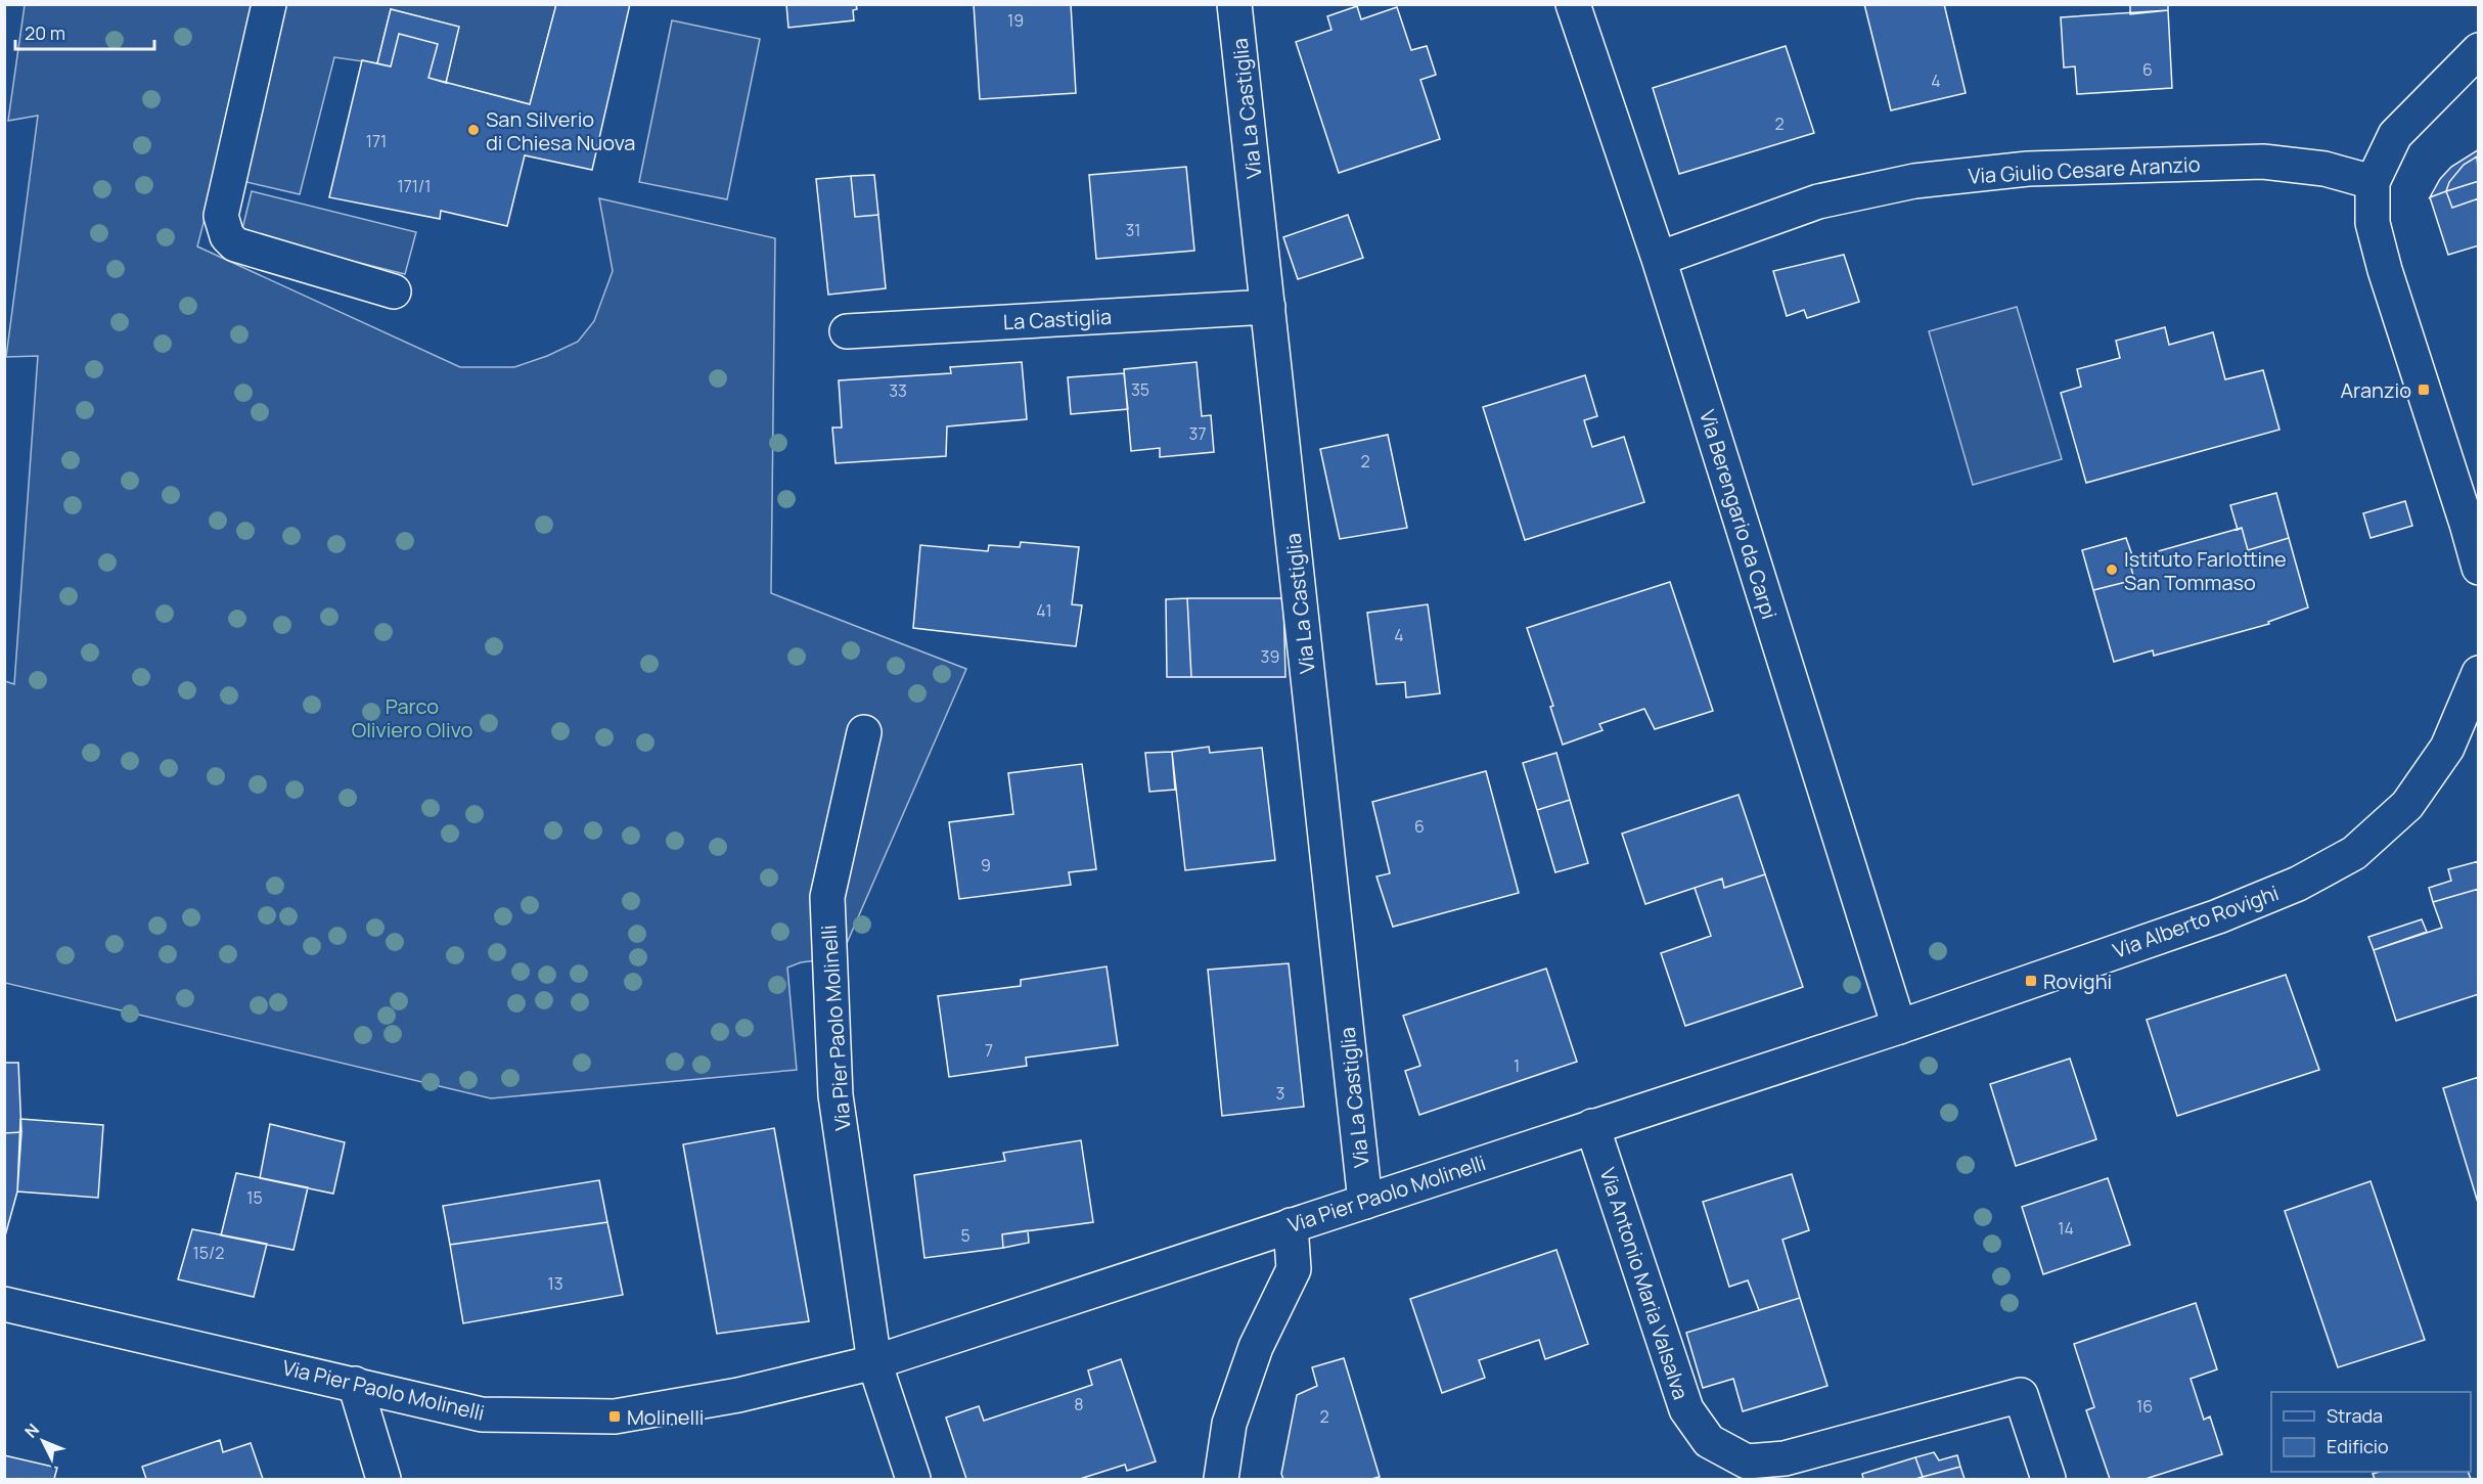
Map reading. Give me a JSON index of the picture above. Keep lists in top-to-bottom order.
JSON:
{
  "streets": {
    "street": [
      "Via La Castiglia",
      "Via Giulio Cesare Aranzio",
      "La Castiglia",
      "Via Berengario da Carpi",
      "Via Alberto Rovighi",
      "Via Pier Paolo Molinelli",
      "Via Antonio Maria Valsalva"
    ]
  },
  "crossings": [
    ["Via La Castiglia", "La Castiglia"],
    ["Via La Castiglia", "Via Pier Paolo Molinelli"],
    ["Via Giulio Cesare Aranzio", "Via Berengario da Carpi"],
    ["Via Berengario da Carpi", "Via Alberto Rovighi"],
    ["Via Berengario da Carpi", "Via Pier Paolo Molinelli"],
    ["Via Alberto Rovighi", "Via Pier Paolo Molinelli"],
    ["Via Pier Paolo Molinelli", "Via Antonio Maria Valsalva"]
  ],
  "parks": ["Parco Oliviero Olivo"],
  "places": {
    "other": ["San Silverio di Chiesa Nuova", "Istituto Farlottine San Tommaso"],
    "transit": ["Aranzio", "Rovighi", "Molinelli"]
  },
  "house_numbers": [
    "19",
    "6",
    "4",
    "2",
    "171",
    "171/1",
    "31",
    "35",
    "33",
    "37",
    "2",
    "41",
    "4",
    "39",
    "6",
    "9",
    "7",
    "1",
    "3",
    "15",
    "14",
    "5",
    "15/2",
    "13",
    "8",
    "16",
    "2"
  ],
  "legend": ["Strada", "Edificio"],
  "scale_bar": "20 m",
  "north": "top left"
}
